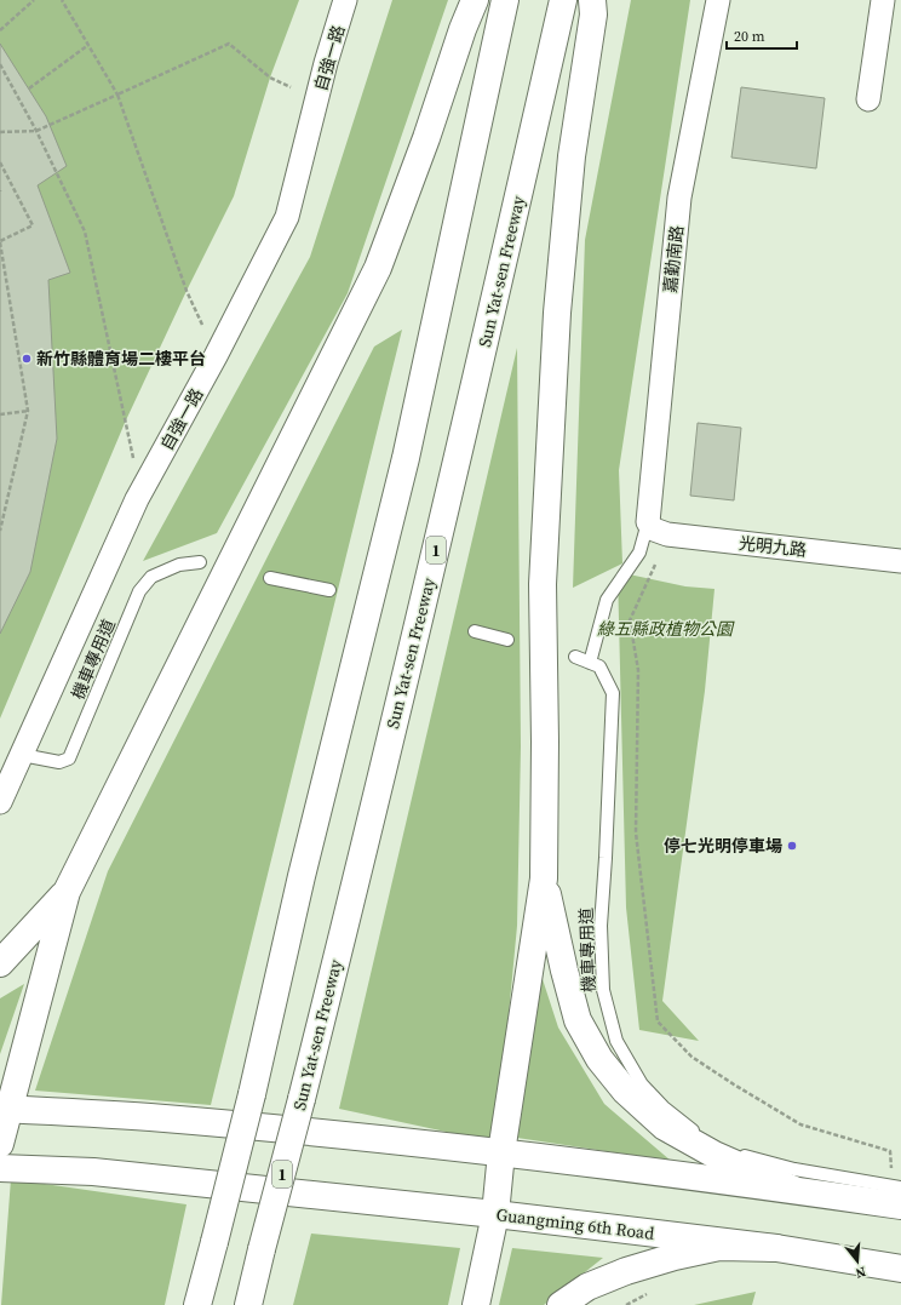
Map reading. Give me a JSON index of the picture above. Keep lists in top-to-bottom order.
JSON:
{
  "streets": {
    "main road": ["Sun Yat-sen Freeway", "1", "Guangming 6th Road"],
    "street": ["自強一路", "嘉勤南路", "光明九路"],
    "lane": ["機車專用道"]
  },
  "crossings": [
    ["自強一路", "機車專用道"],
    ["嘉勤南路", "光明九路"]
  ],
  "parks": ["綠五縣政植物公園"],
  "places": ["新竹縣體育場二樓平台", "停七光明停車場"],
  "scale_bar": "20 m",
  "north": "bottom"
}
